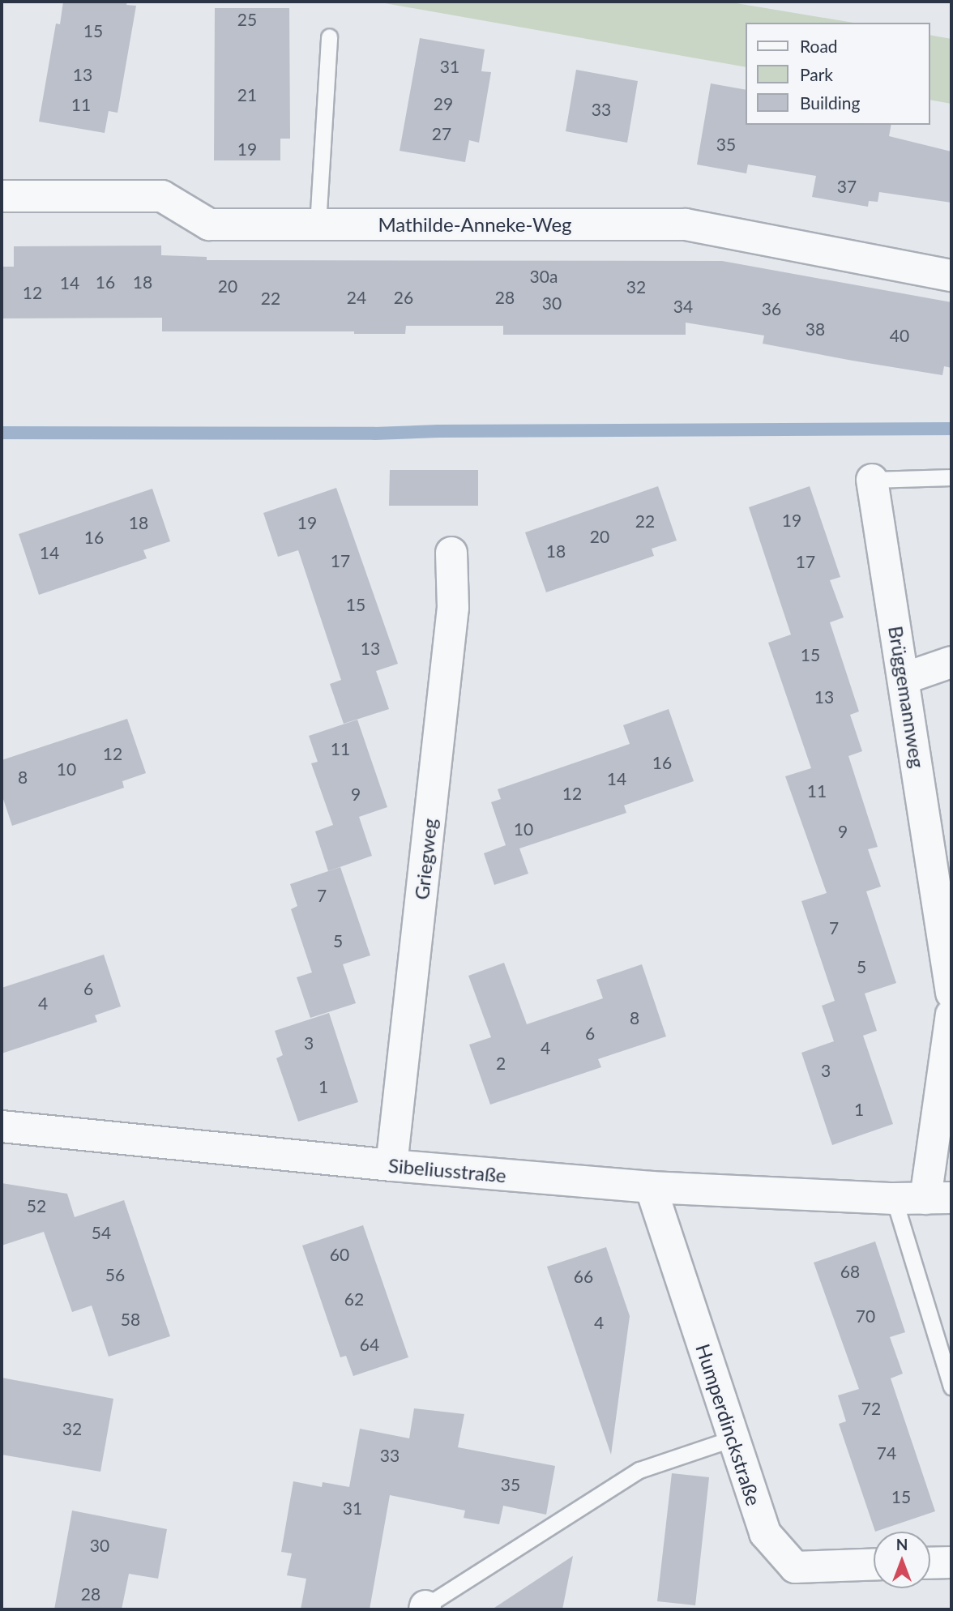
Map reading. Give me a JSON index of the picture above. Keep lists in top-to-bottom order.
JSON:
{
  "streets": {
    "street": [
      "Mathilde-Anneke-Weg",
      "Brüggemannweg",
      "Griegweg",
      "Sibeliusstraße",
      "Humperdinckstraße"
    ]
  },
  "crossings": [
    ["Griegweg", "Sibeliusstraße"],
    ["Sibeliusstraße", "Humperdinckstraße"]
  ],
  "house_numbers": [
    "25",
    "15",
    "31",
    "13",
    "21",
    "29",
    "11",
    "33",
    "27",
    "35",
    "19",
    "37",
    "30a",
    "16",
    "18",
    "14",
    "20",
    "32",
    "12",
    "24",
    "26",
    "28",
    "22",
    "30",
    "34",
    "36",
    "38",
    "40",
    "19",
    "22",
    "18",
    "19",
    "20",
    "16",
    "18",
    "14",
    "17",
    "17",
    "15",
    "13",
    "15",
    "13",
    "11",
    "12",
    "16",
    "10",
    "8",
    "14",
    "11",
    "12",
    "9",
    "10",
    "9",
    "7",
    "7",
    "5",
    "5",
    "6",
    "4",
    "8",
    "6",
    "3",
    "4",
    "2",
    "3",
    "1",
    "1",
    "52",
    "54",
    "60",
    "68",
    "56",
    "66",
    "62",
    "70",
    "58",
    "4",
    "64",
    "72",
    "32",
    "74",
    "33",
    "35",
    "15",
    "31",
    "30",
    "28"
  ],
  "legend": ["Road", "Park", "Building"],
  "north": "top"
}
